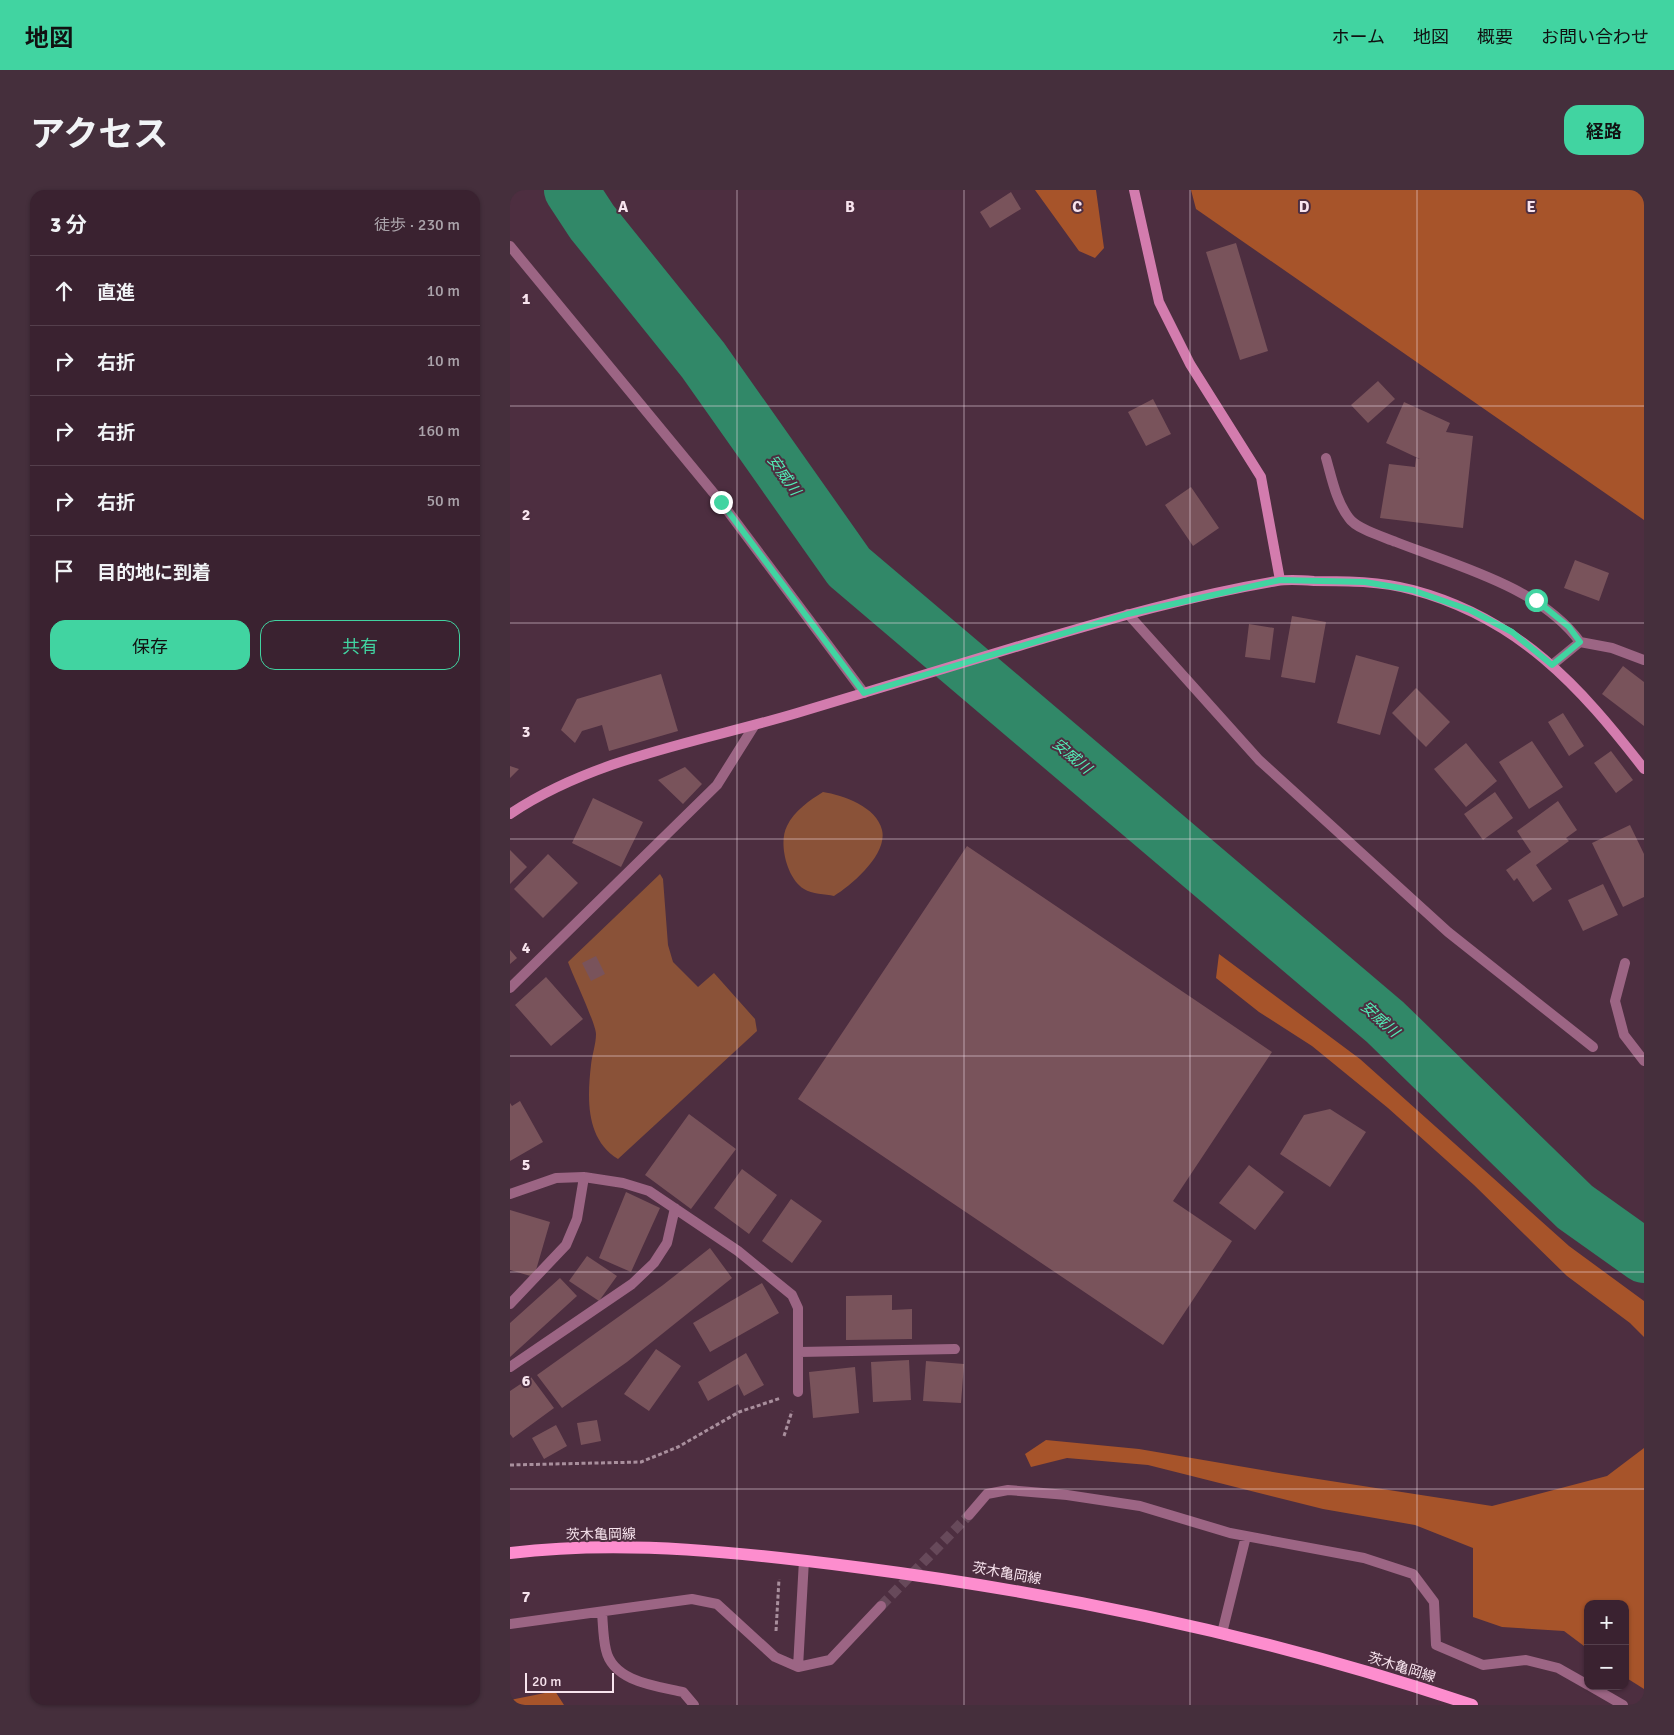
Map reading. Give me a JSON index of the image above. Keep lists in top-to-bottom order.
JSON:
{
  "streets": {
    "main road": ["茨木亀岡線"]
  },
  "water": ["安威川"],
  "scale_bar": "20 m",
  "page": {
    "header": "地図",
    "nav": [
      "ホーム",
      "地図",
      "概要",
      "お問い合わせ"
    ],
    "title": "アクセス",
    "buttons": [
      "経路",
      ["保存", "共有"]
    ],
    "heading": ["3 分", "徒歩 · 230 m"],
    "list": [
      ["直進", "10 m"],
      ["右折", "10 m"],
      ["右折", "160 m"],
      ["右折", "50 m"],
      "目的地に到着"
    ],
    "map_buttons": ["+", "−"],
    "scale": "20 m"
  },
  "grid": {
    "columns": [
      "A",
      "B",
      "C",
      "D",
      "E"
    ],
    "rows": [
      "1",
      "2",
      "3",
      "4",
      "5",
      "6",
      "7"
    ]
  }
}
